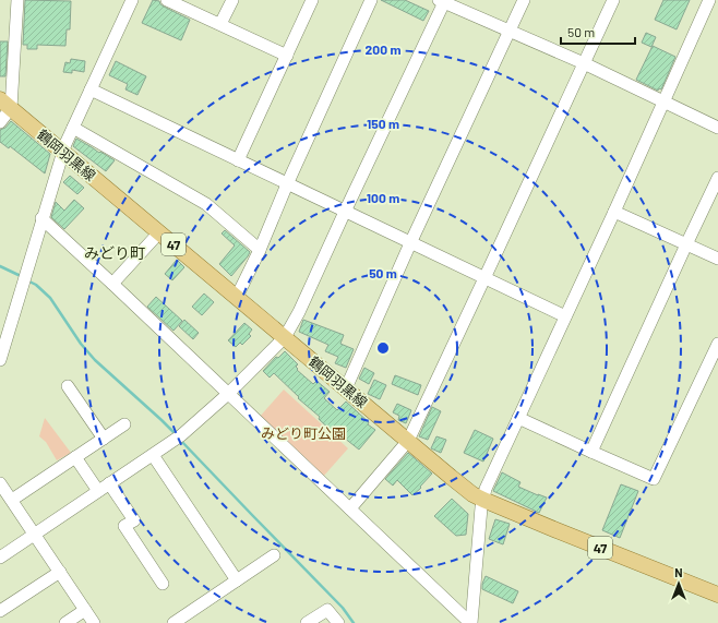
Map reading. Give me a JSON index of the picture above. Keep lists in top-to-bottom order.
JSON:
{
  "streets": {
    "main road": ["鶴岡羽黒線", "47"]
  },
  "districts": ["みどり町"],
  "parks": ["みどり町公園"],
  "scale_bar": "50 m",
  "north": "top",
  "rings": [
    "200 m",
    "150 m",
    "100 m",
    "50 m"
  ]
}
